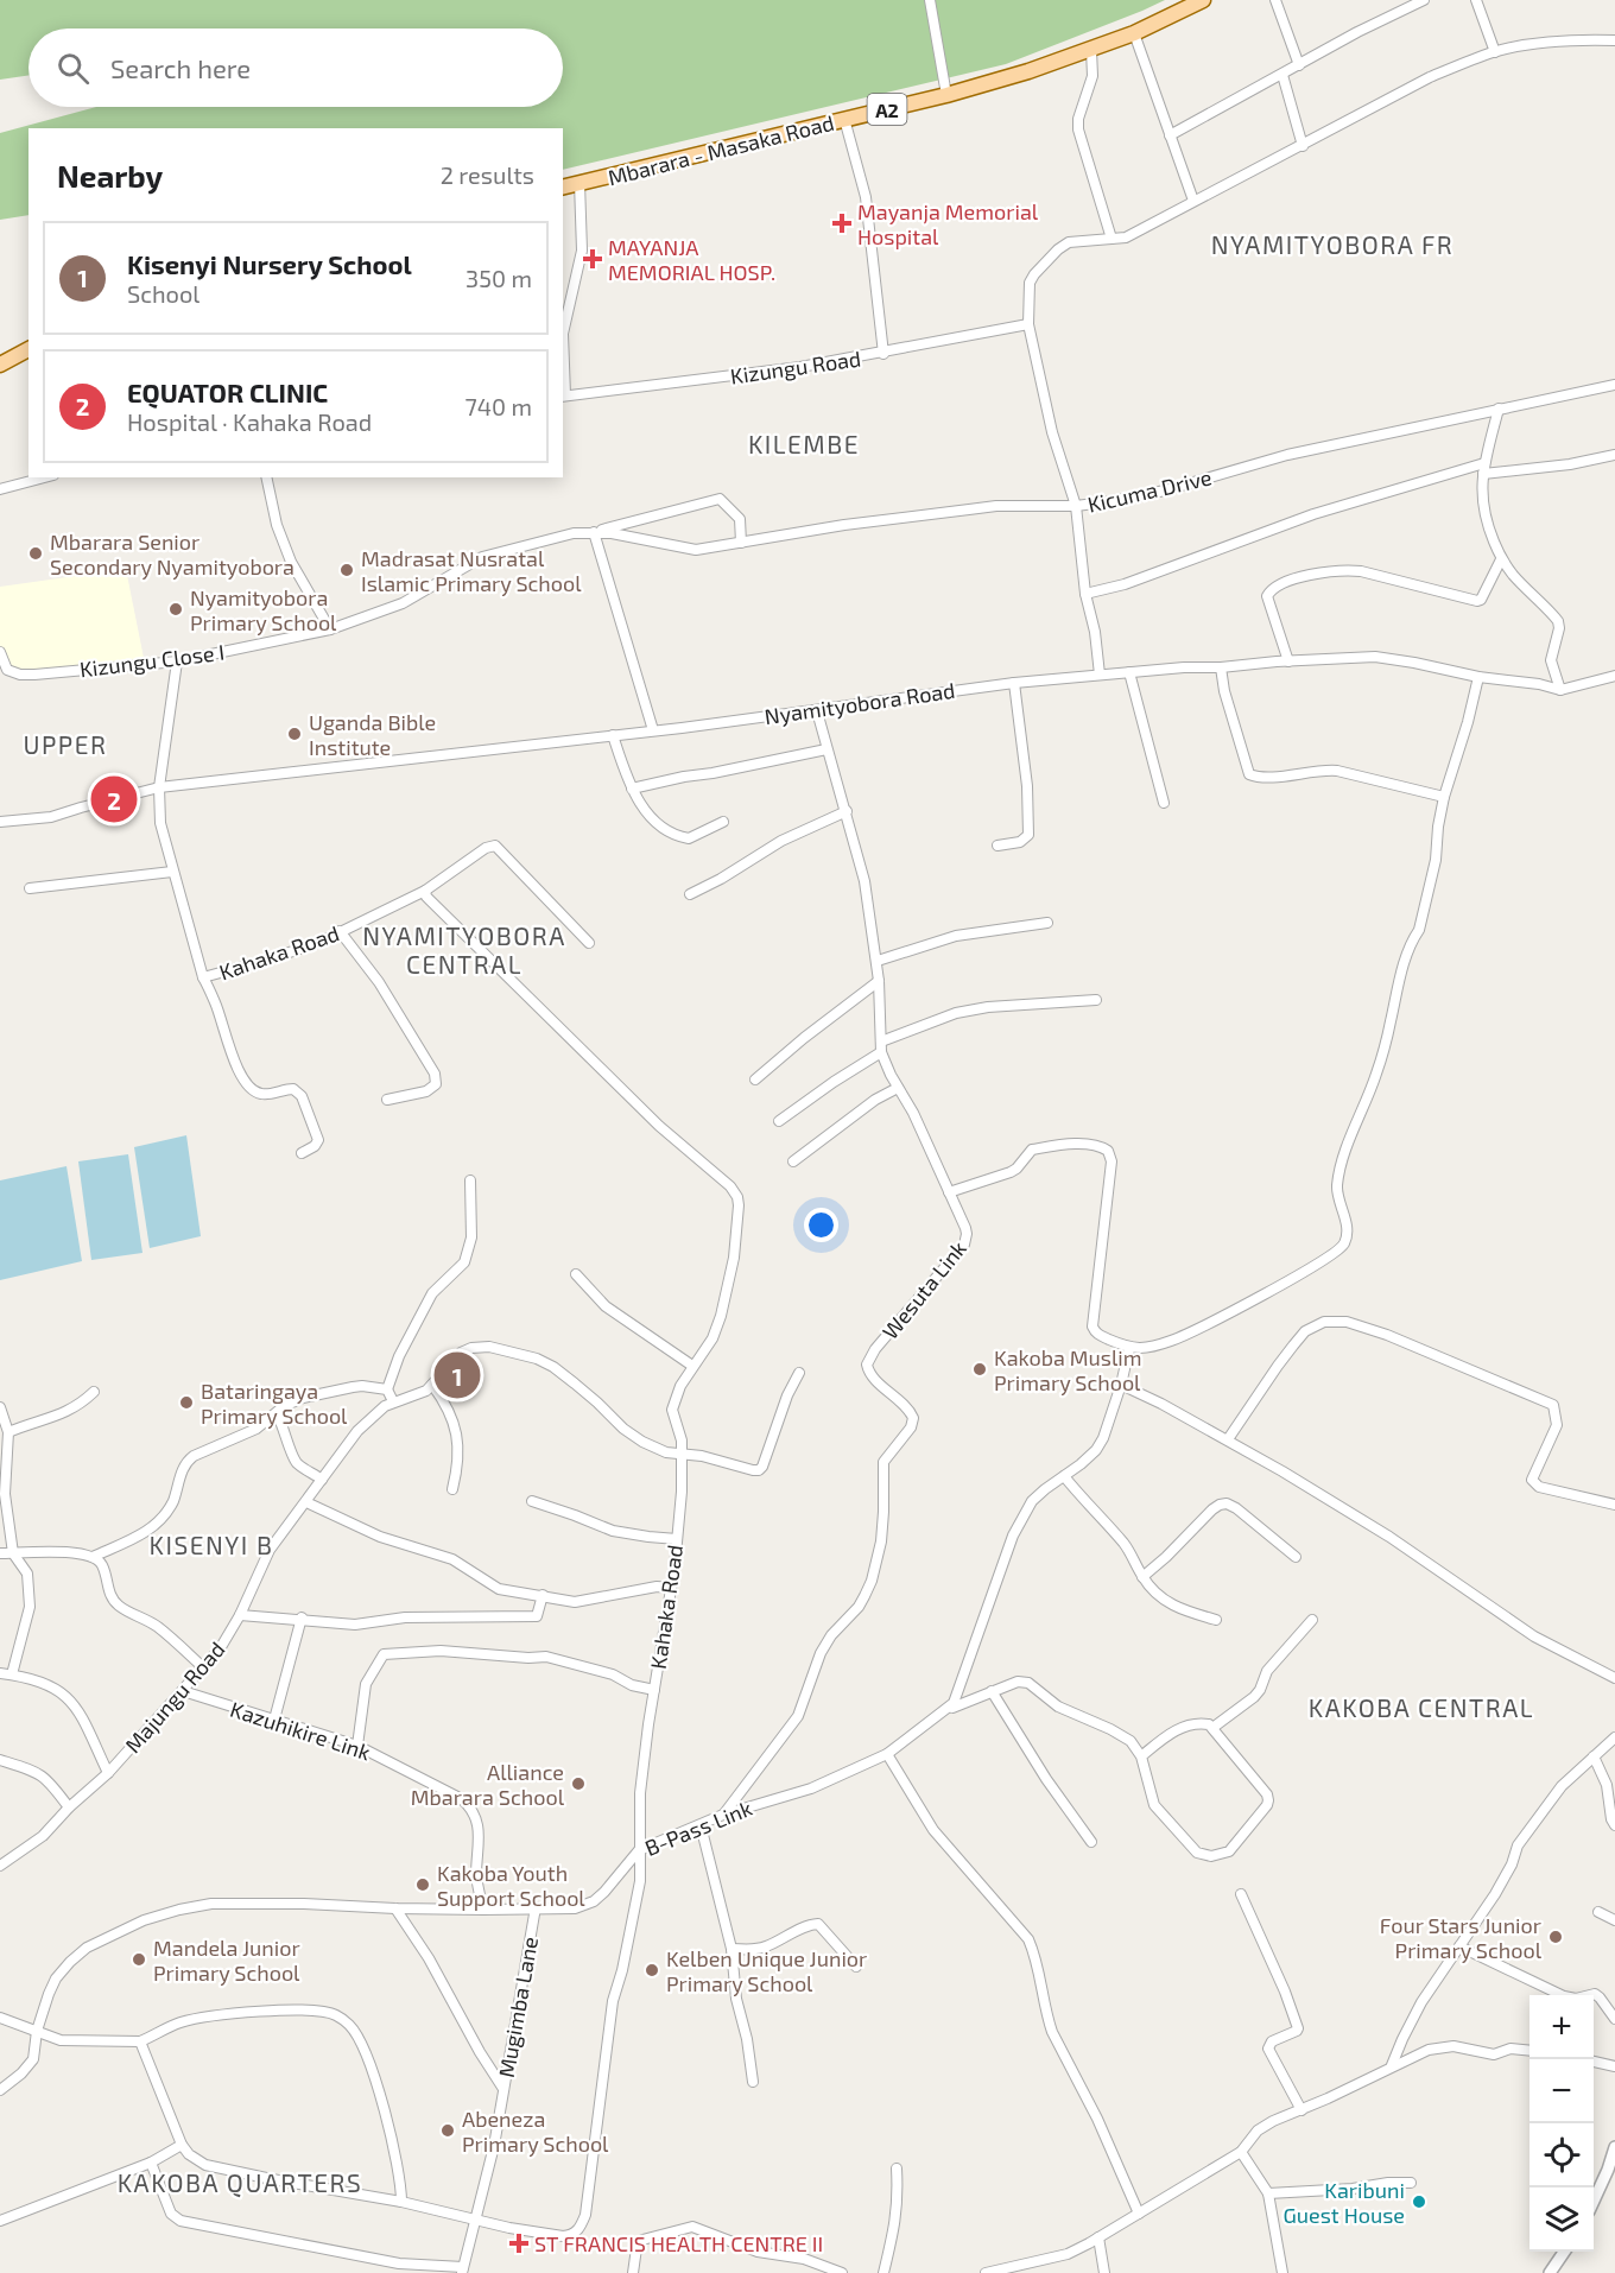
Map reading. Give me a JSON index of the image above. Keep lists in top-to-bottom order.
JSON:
{
  "streets": {
    "main road": ["A2", "Mbarara - Masaka Road"],
    "street": [
      "Kizungu Road",
      "Kicuma Drive",
      "Kizungu Close I",
      "Nyamityobora Road",
      "Kahaka Road",
      "Wesuta Link",
      "Majungu Road",
      "Kazuhikire Link",
      "B-Pass Link",
      "Mugimba Lane"
    ]
  },
  "crossings": [
    ["Kicuma Drive", "Kizungu Close I"],
    ["Kizungu Close I", "Kahaka Road"],
    ["Nyamityobora Road", "Kahaka Road"],
    ["Nyamityobora Road", "Wesuta Link"],
    ["Kahaka Road", "B-Pass Link"],
    ["Kahaka Road", "Mugimba Lane"],
    ["Wesuta Link", "B-Pass Link"],
    ["Majungu Road", "Kazuhikire Link"],
    ["Kazuhikire Link", "B-Pass Link"],
    ["B-Pass Link", "Mugimba Lane"]
  ],
  "districts": [
    "NYAMITYOBORA FR",
    "KILEMBE",
    "UPPER",
    "NYAMITYOBORA CENTRAL",
    "KISENYI B",
    "KAKOBA CENTRAL",
    "KAKOBA QUARTERS"
  ],
  "places": {
    "health": ["Mayanja Memorial Hospital", "MAYANJA MEMORIAL HOSP.", "ST FRANCIS HEALTH CENTRE II"],
    "other": [
      "Mbarara Senior Secondary Nyamityobora",
      "Madrasat Nusratal Islamic Primary School",
      "Nyamityobora Primary School",
      "Uganda Bible Institute",
      "Kakoba Muslim Primary School",
      "Bataringaya Primary School",
      "Alliance Mbarara School",
      "Kakoba Youth Support School",
      "Four Stars Junior Primary School",
      "Mandela Junior Primary School",
      "Kelben Unique Junior Primary School",
      "Abeneza Primary School",
      "Karibuni Guest House"
    ]
  },
  "page": {
    "search": "Search here",
    "heading": ["Nearby", "2 results"],
    "list": [
      {
        "mark": "1",
        "name": "Kisenyi Nursery School",
        "note": "School",
        "value": "350 m"
      },
      {
        "mark": "2",
        "name": "EQUATOR CLINIC",
        "note": "Hospital · Kahaka Road",
        "value": "740 m"
      }
    ],
    "pins": ["2", "1"],
    "map_buttons": ["+", "−"]
  }
}
